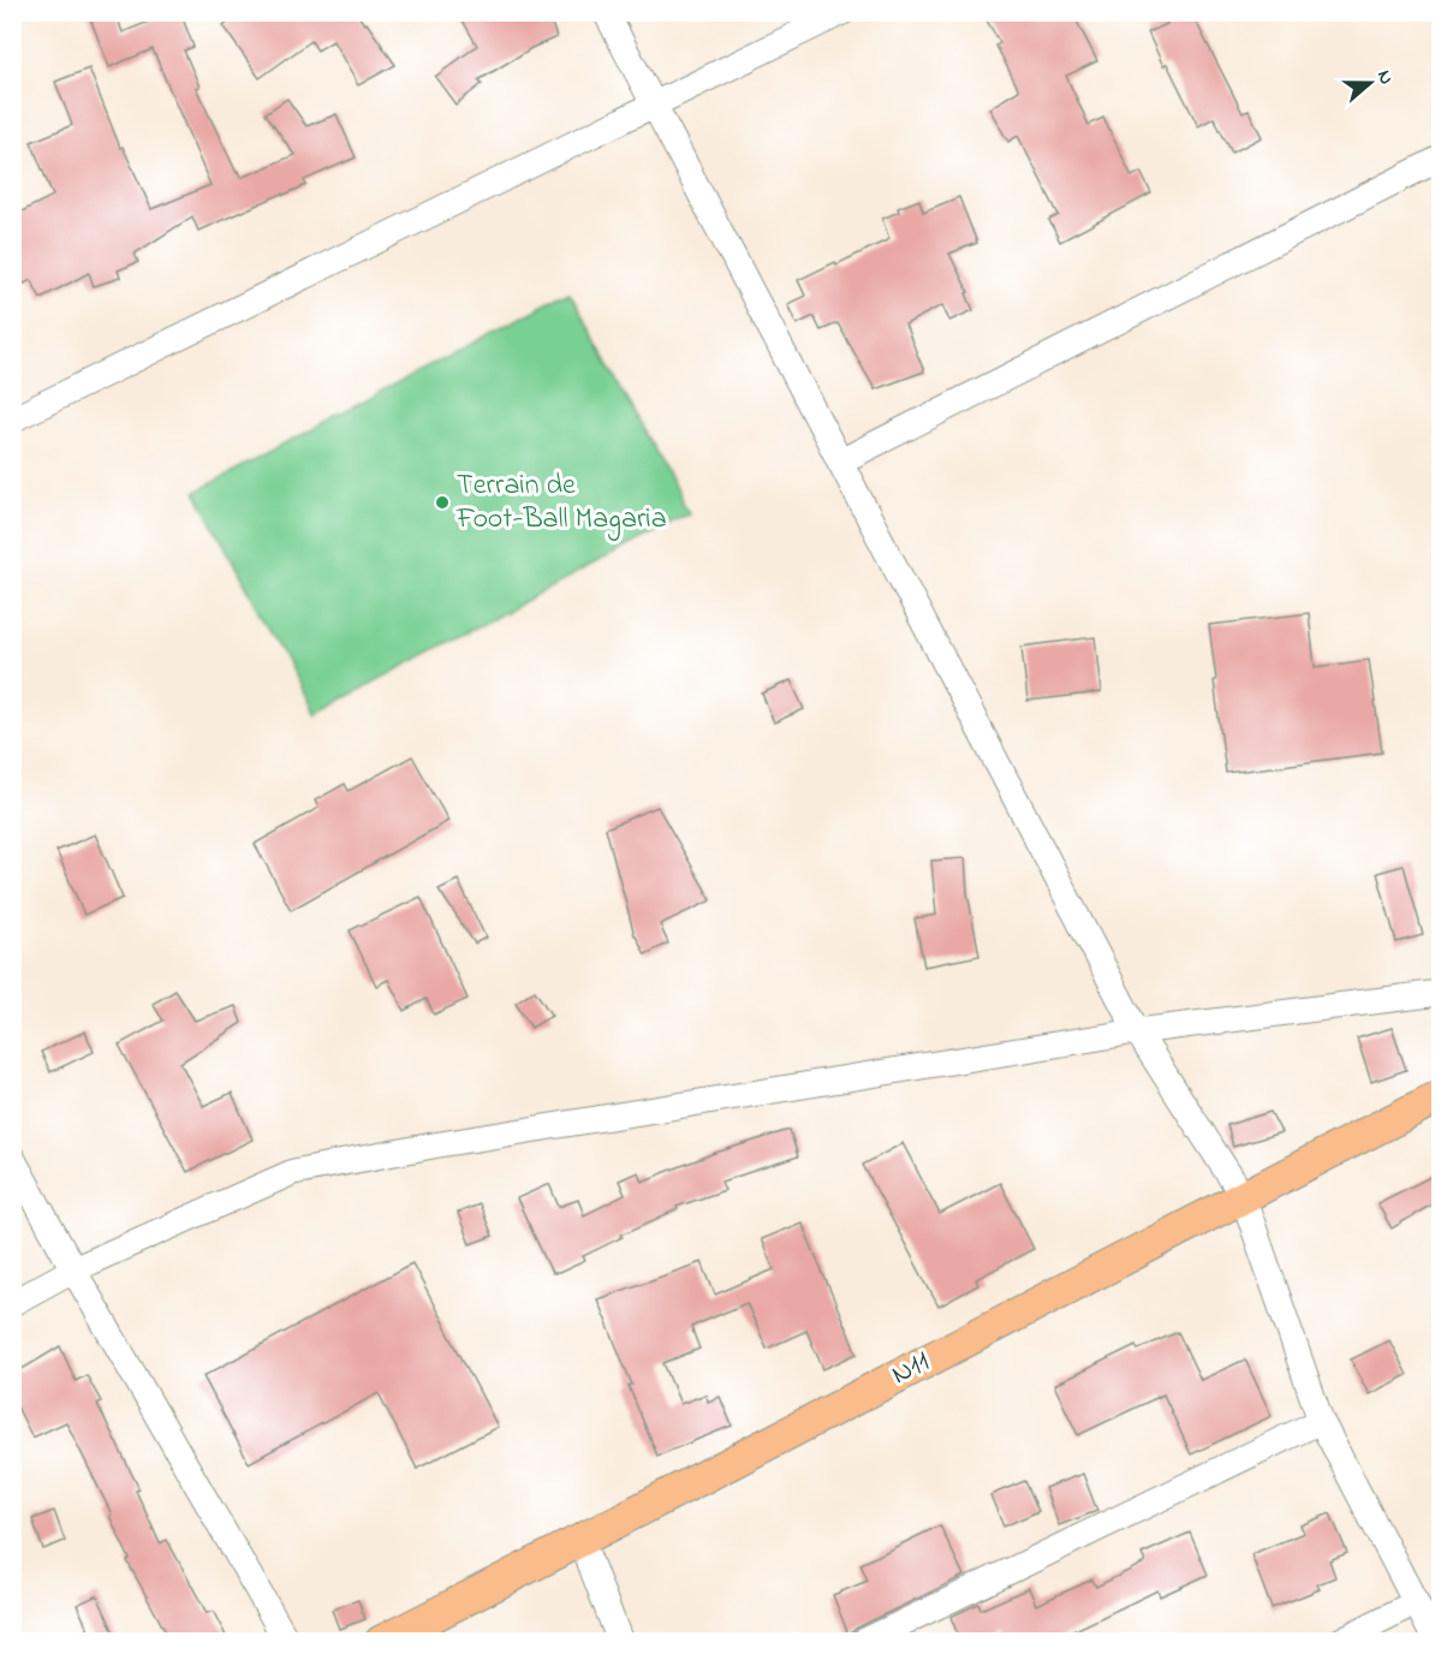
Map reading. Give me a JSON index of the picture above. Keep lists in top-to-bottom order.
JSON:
{
  "streets": {
    "main road": ["N11"]
  },
  "places": ["Terrain de Foot-Ball Magaria"],
  "north": "right"
}
